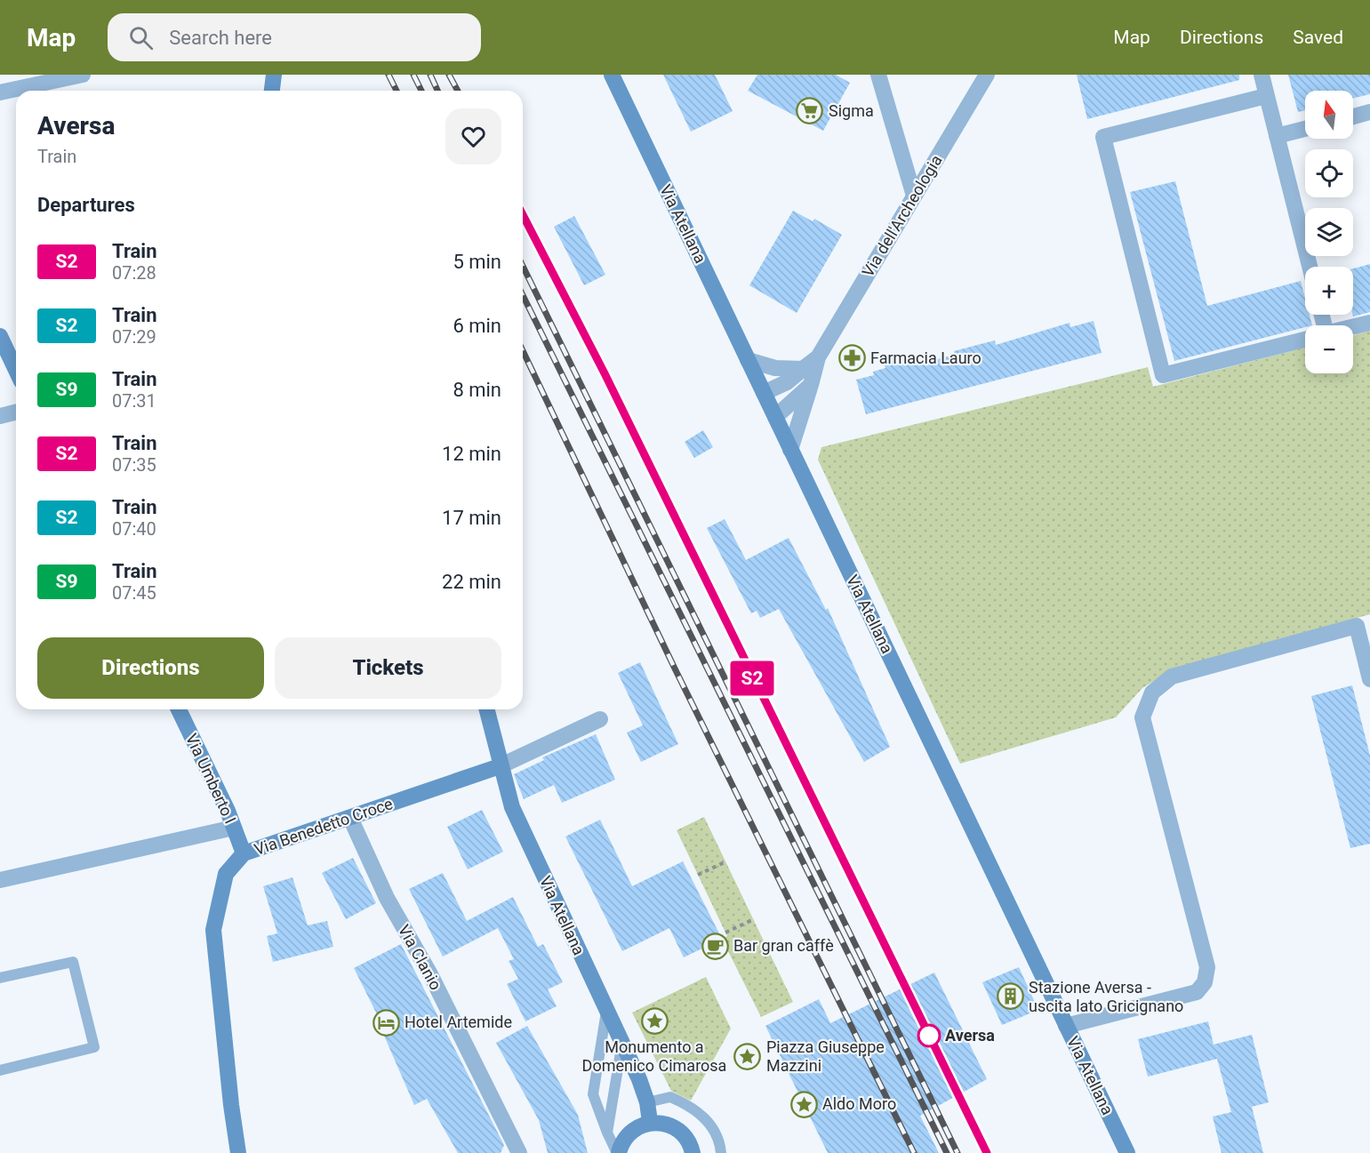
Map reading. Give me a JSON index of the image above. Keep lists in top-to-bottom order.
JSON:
{
  "streets": {
    "main road": ["Via Atellana", "Via Umberto I", "Via Benedetto Croce"],
    "street": ["Via dell'Archeologia", "Via Clanio"]
  },
  "crossings": [
    ["Via Atellana", "Via Benedetto Croce"],
    ["Via Umberto I", "Via Benedetto Croce"],
    ["Via Benedetto Croce", "Via Clanio"]
  ],
  "places": {
    "supermarket": ["Sigma"],
    "pharmacy": ["Farmacia Lauro"],
    "cafe": ["Bar gran caffè"],
    "building": ["Stazione Aversa - uscita lato Gricignano"],
    "place": ["Monumento a Domenico Cimarosa", "Piazza Giuseppe Mazzini", "Aldo Moro"],
    "hotel": ["Hotel Artemide"],
    "other": ["Aversa"]
  },
  "north": "top",
  "page": {
    "header": "Map",
    "search": "Search here",
    "nav": ["Map", "Directions", "Saved"],
    "on_map": "S2",
    "map_buttons": ["+", "−"],
    "heading": [
      ["Aversa", "Train"],
      "Departures"
    ],
    "list": [
      {
        "mark": "S2",
        "name": "Train",
        "note": "07:28",
        "value": "5 min"
      },
      {
        "mark": "S2",
        "name": "Train",
        "note": "07:29",
        "value": "6 min"
      },
      {
        "mark": "S9",
        "name": "Train",
        "note": "07:31",
        "value": "8 min"
      },
      {
        "mark": "S2",
        "name": "Train",
        "note": "07:35",
        "value": "12 min"
      },
      {
        "mark": "S2",
        "name": "Train",
        "note": "07:40",
        "value": "17 min"
      },
      {
        "mark": "S9",
        "name": "Train",
        "note": "07:45",
        "value": "22 min"
      }
    ],
    "buttons": ["Directions", "Tickets"]
  }
}
